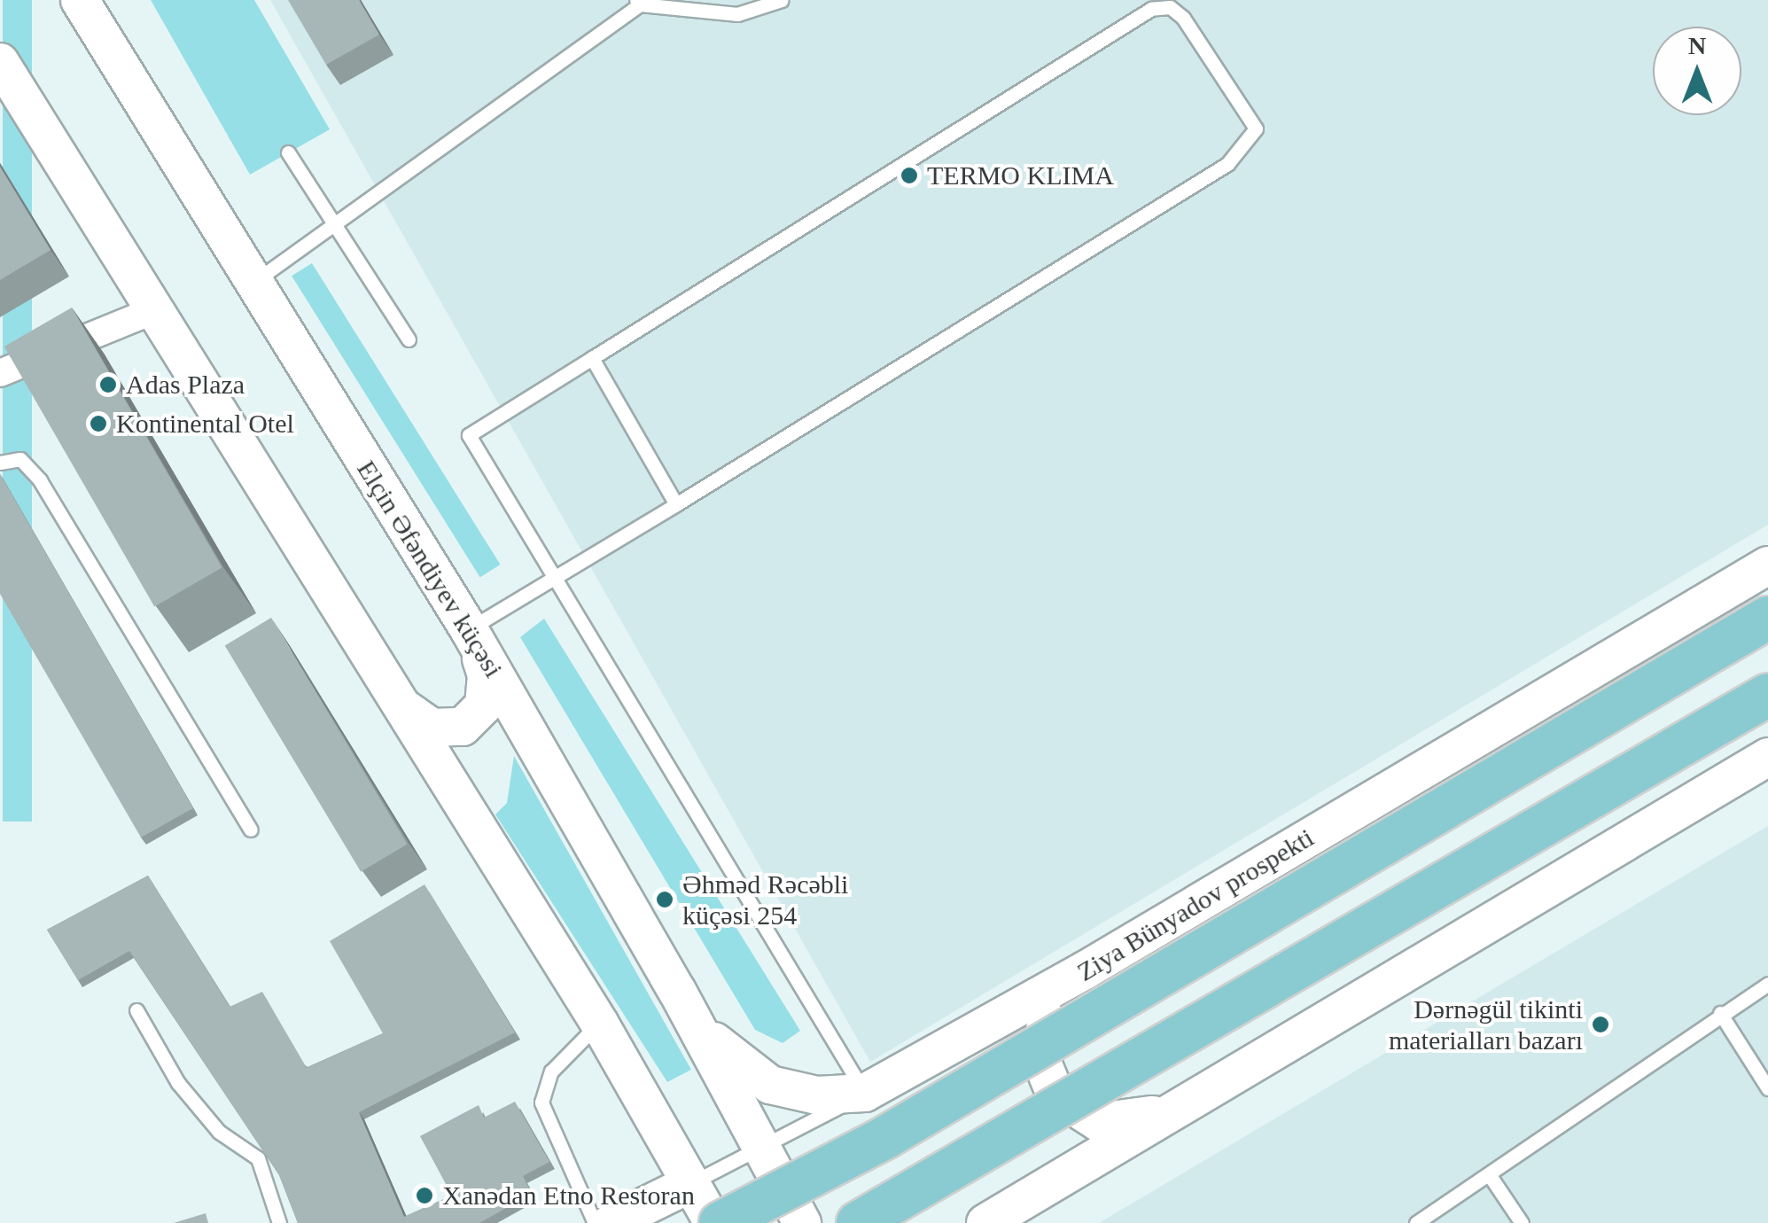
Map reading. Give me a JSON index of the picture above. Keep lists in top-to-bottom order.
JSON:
{
  "streets": {
    "main road": ["Elçin Əfəndiyev küçəsi", "Ziya Bünyadov prospekti"]
  },
  "crossings": [
    ["Elçin Əfəndiyev küçəsi", "Ziya Bünyadov prospekti"]
  ],
  "places": [
    "TERMO KLIMA",
    "Adas Plaza",
    "Kontinental Otel",
    "Əhməd Rəcəbli küçəsi 254",
    "Dərnəgül tikinti materialları bazarı",
    "Xanədan Etno Restoran"
  ],
  "north": "top"
}
